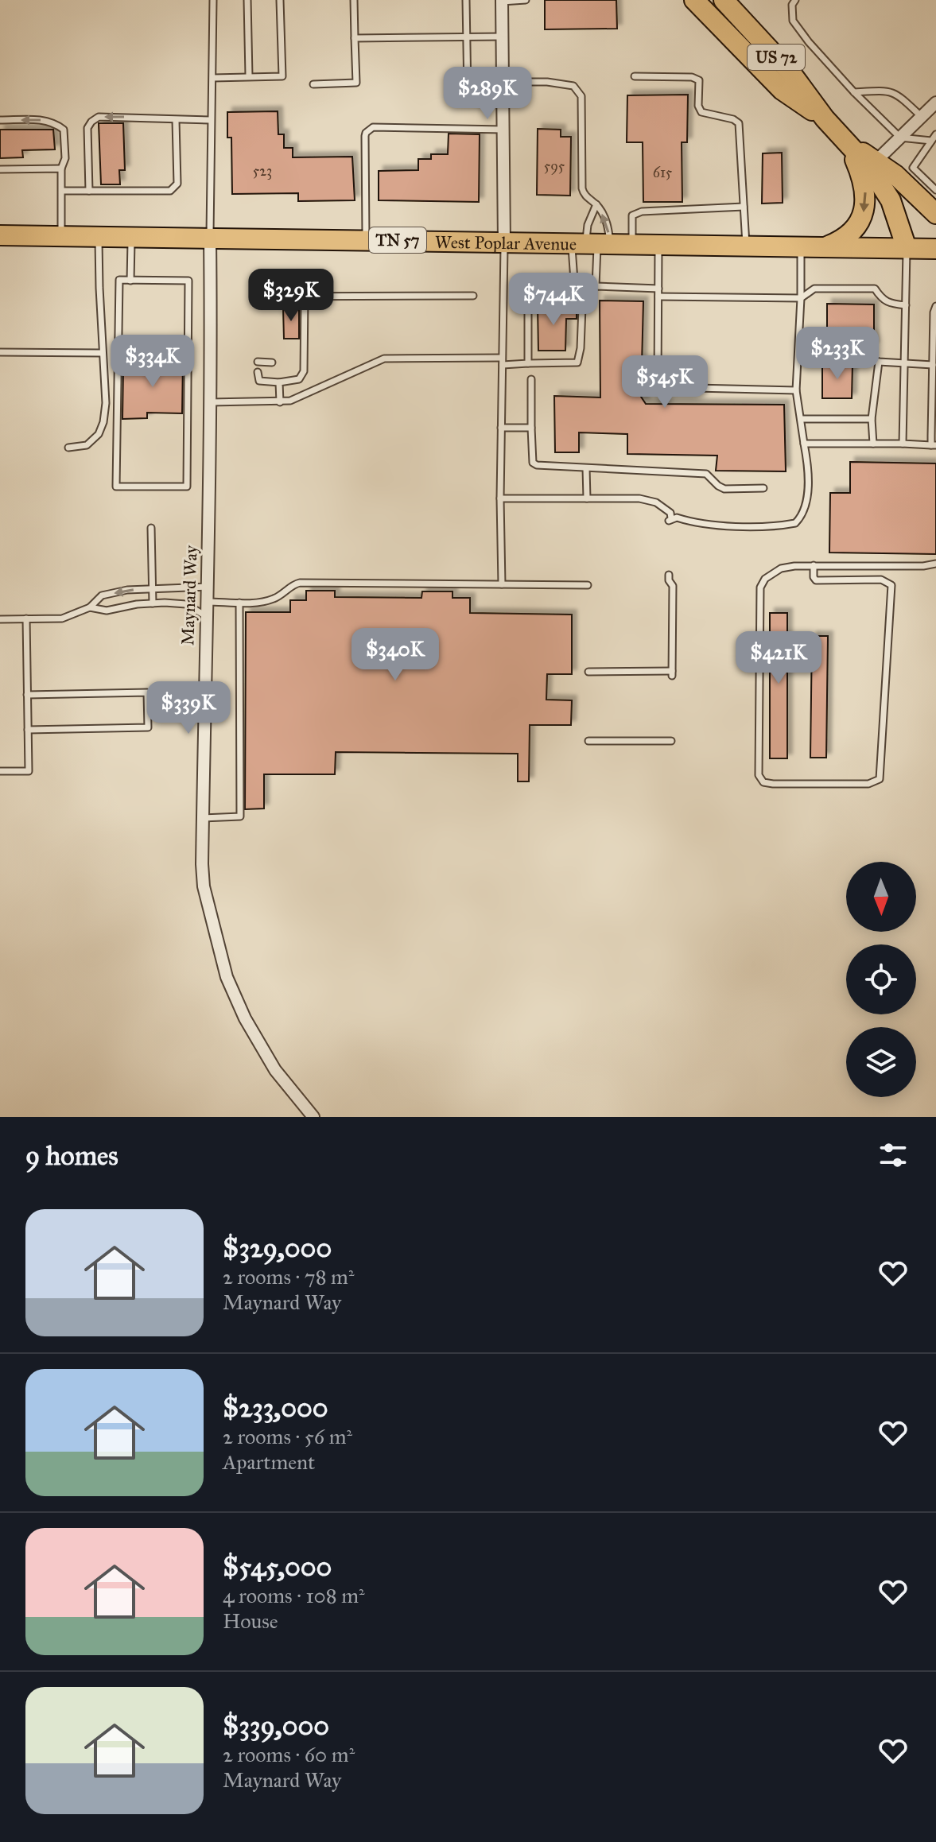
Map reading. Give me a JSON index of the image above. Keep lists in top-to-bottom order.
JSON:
{
  "streets": {
    "main road": ["US 72", "TN 57", "West Poplar Avenue"],
    "street": ["Maynard Way"]
  },
  "crossings": [
    ["US 72", "West Poplar Avenue"],
    ["West Poplar Avenue", "Maynard Way"]
  ],
  "house_numbers": ["595", "523", "615"],
  "north": "bottom",
  "page": {
    "price": [
      "$289K",
      "$329K",
      "$744K",
      "$233K",
      "$334K",
      "$545K",
      "$340K",
      "$421K",
      "$339K"
    ],
    "heading": "9 homes",
    "list": [
      {
        "name": "$329,000",
        "note": "2 rooms · 78 m² · Maynard Way"
      },
      {
        "name": "$233,000",
        "note": "2 rooms · 56 m² · Apartment"
      },
      {
        "name": "$545,000",
        "note": "4 rooms · 108 m² · House"
      },
      {
        "name": "$339,000",
        "note": "2 rooms · 60 m² · Maynard Way"
      }
    ]
  }
}
